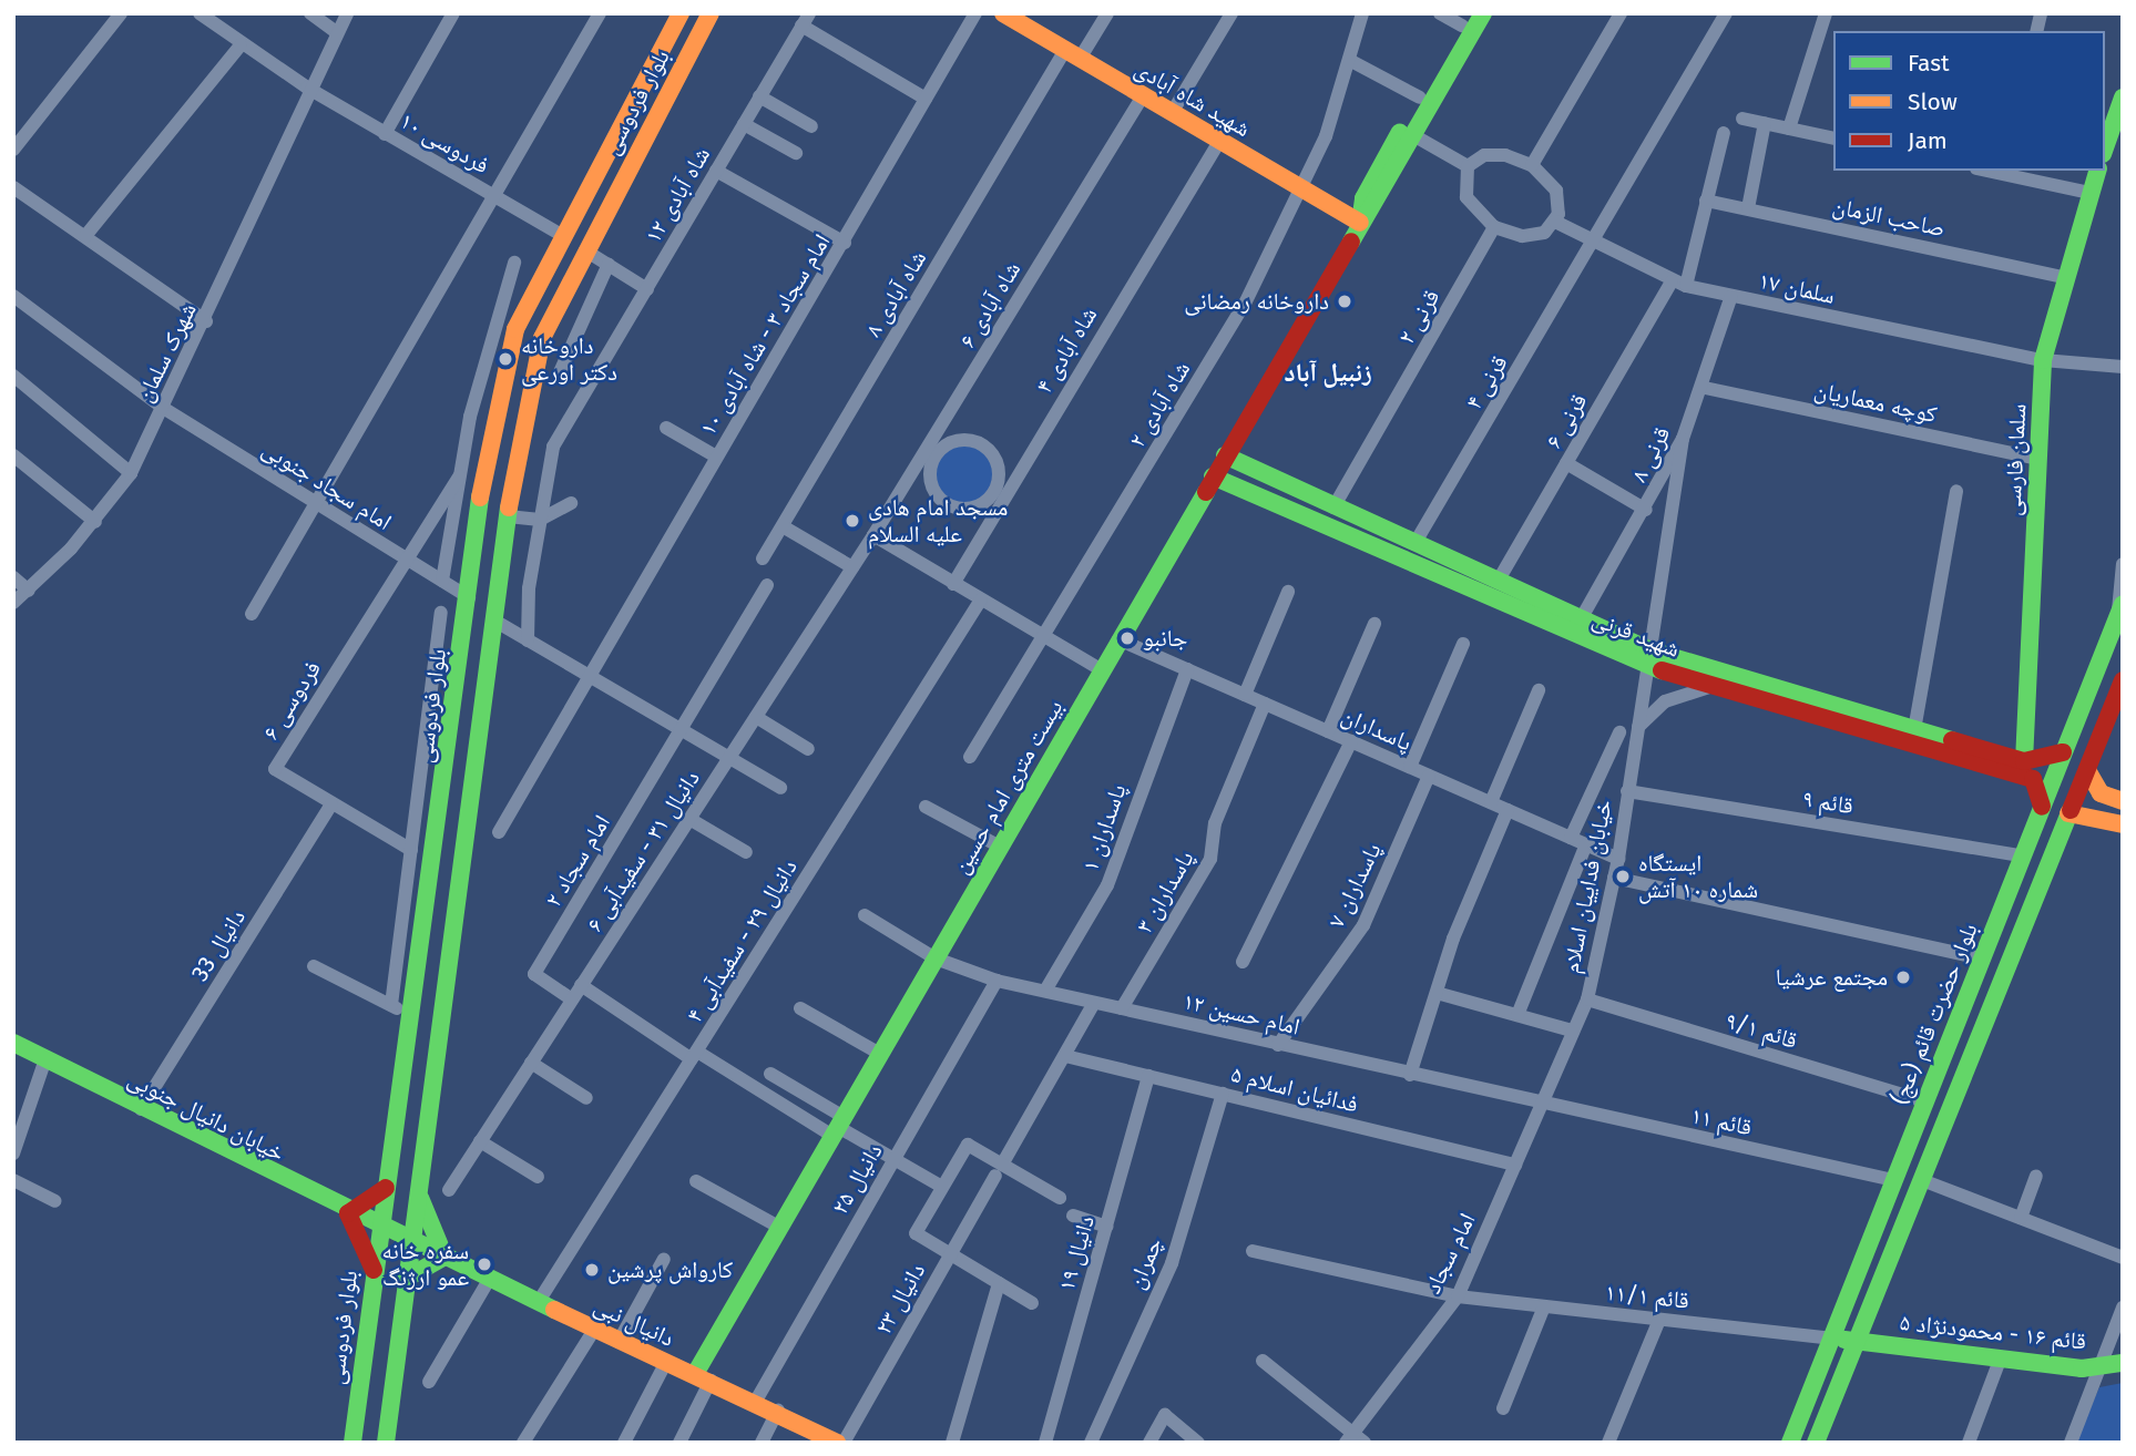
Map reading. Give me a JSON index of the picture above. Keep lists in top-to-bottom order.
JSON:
{
  "streets": {
    "main road": [
      "شهید شاه آبادی",
      "بلوار فردوسی",
      "سلمان فارسی",
      "شهید قرنی",
      "بیست متری امام حسین",
      "بلوار حضرت قائم (عج)",
      "خیابان دانیال جنوبی",
      "دانیال نبی",
      "قائم ۱۶ - محمودنژاد ۵"
    ],
    "street": [
      "فردوسی ۱۰",
      "شاه آبادی ۱۲",
      "صاحب الزمان",
      "سلمان ۱۷",
      "شاه آبادی ۸",
      "شاه آبادی ۶",
      "قرنی ۲",
      "امام سجاد ۳ - شاه آبادی ۱۰",
      "شاه آبادی ۴",
      "شهرک سلمان",
      "قرنی ۴",
      "کوچه معماریان",
      "شاه آبادی ۲",
      "قرنی ۶",
      "قرنی ۸",
      "امام سجاد جنوبی",
      "فردوسی ۶",
      "پاسداران",
      "قائم ۹",
      "پاسداران ۱",
      "دانیال ۳۱ - سفیدآبی ۶",
      "امام سجاد ۲",
      "پاسداران ۷",
      "خیابان فداییان اسلام",
      "پاسداران ۳",
      "دانیال ۲۹ - سفیدآبی ۴",
      "دانیال 33",
      "امام حسین ۱۲",
      "قائم ۹/۱",
      "فدائیان اسلام ۵",
      "قائم ۱۱",
      "دانیال ۲۵",
      "دانیال ۱۹",
      "امام سجاد",
      "چمران",
      "قائم ۱۱/۱",
      "دانیال ۲۳"
    ]
  },
  "crossings": [
    ["شهید شاه آبادی", "شاه آبادی ۸"],
    ["شهید شاه آبادی", "شاه آبادی ۶"],
    ["شهید شاه آبادی", "شاه آبادی ۴"],
    ["شهید شاه آبادی", "شاه آبادی ۲"],
    ["شهید شاه آبادی", "بیست متری امام حسین"],
    ["بلوار فردوسی", "فردوسی ۱۰"],
    ["بلوار فردوسی", "امام سجاد جنوبی"],
    ["بلوار فردوسی", "خیابان دانیال جنوبی"],
    ["بلوار فردوسی", "دانیال نبی"],
    ["فردوسی ۱۰", "شهرک سلمان"],
    ["صاحب الزمان", "قرنی ۶"],
    ["صاحب الزمان", "سلمان فارسی"],
    ["سلمان ۱۷", "قرنی ۲"],
    ["سلمان ۱۷", "قرنی ۴"],
    ["سلمان ۱۷", "قرنی ۶"],
    ["سلمان ۱۷", "قرنی ۸"],
    ["سلمان ۱۷", "سلمان فارسی"],
    ["شاه آبادی ۶", "شاه آبادی ۴"],
    ["شاه آبادی ۶", "دانیال ۳۱ - سفیدآبی ۶"],
    ["قرنی ۲", "شهید قرنی"],
    ["شهرک سلمان", "امام سجاد جنوبی"],
    ["قرنی ۴", "شهید قرنی"],
    ["کوچه معماریان", "قرنی ۸"],
    ["کوچه معماریان", "سلمان فارسی"],
    ["قرنی ۶", "شهید قرنی"],
    ["قرنی ۸", "شهید قرنی"],
    ["قرنی ۸", "خیابان فداییان اسلام"],
    ["سلمان فارسی", "شهید قرنی"],
    ["امام سجاد جنوبی", "فردوسی ۶"],
    ["شهید قرنی", "بیست متری امام حسین"],
    ["شهید قرنی", "خیابان فداییان اسلام"],
    ["فردوسی ۶", "دانیال 33"],
    ["پاسداران", "بیست متری امام حسین"],
    ["پاسداران", "پاسداران ۱"],
    ["پاسداران", "پاسداران ۷"],
    ["پاسداران", "خیابان فداییان اسلام"],
    ["پاسداران", "پاسداران ۳"],
    ["بیست متری امام حسین", "امام حسین ۱۲"],
    ["بیست متری امام حسین", "دانیال نبی"],
    ["قائم ۹", "خیابان فداییان اسلام"],
    ["قائم ۹", "بلوار حضرت قائم (عج)"],
    ["پاسداران ۱", "امام حسین ۱۲"],
    ["دانیال ۳۱ - سفیدآبی ۶", "امام سجاد ۲"],
    ["پاسداران ۷", "امام حسین ۱۲"],
    ["خیابان فداییان اسلام", "امام حسین ۱۲"],
    ["خیابان فداییان اسلام", "قائم ۹/۱"],
    ["خیابان فداییان اسلام", "قائم ۱۱"],
    ["خیابان فداییان اسلام", "امام سجاد"],
    ["پاسداران ۳", "امام حسین ۱۲"],
    ["دانیال ۲۹ - سفیدآبی ۴", "دانیال نبی"],
    ["دانیال 33", "خیابان دانیال جنوبی"],
    ["امام حسین ۱۲", "قائم ۱۱"],
    ["امام حسین ۱۲", "دانیال ۲۵"],
    ["امام حسین ۱۲", "امام سجاد"],
    ["امام حسین ۱۲", "دانیال ۲۳"],
    ["بلوار حضرت قائم (عج)", "قائم ۹/۱"],
    ["بلوار حضرت قائم (عج)", "قائم ۱۱"],
    ["بلوار حضرت قائم (عج)", "قائم ۱۱/۱"],
    ["بلوار حضرت قائم (عج)", "قائم ۱۶ - محمودنژاد ۵"],
    ["فدائیان اسلام ۵", "دانیال ۱۹"],
    ["فدائیان اسلام ۵", "امام سجاد"],
    ["فدائیان اسلام ۵", "چمران"],
    ["فدائیان اسلام ۵", "دانیال ۲۳"],
    ["خیابان دانیال جنوبی", "دانیال نبی"],
    ["قائم ۱۱", "امام سجاد"],
    ["دانیال ۲۵", "دانیال نبی"],
    ["امام سجاد", "قائم ۱۱/۱"],
    ["قائم ۱۱/۱", "قائم ۱۶ - محمودنژاد ۵"]
  ],
  "districts": ["زنبیل آباد"],
  "places": [
    "داروخانه رمضانی",
    "داروخانه دکتر اورعی",
    "مسجد امام هادی علیه السلام",
    "جانبو",
    "ایستگاه شماره ۱۰ آتش",
    "مجتمع عرشیا",
    "سفره خانه عمو ارژنگ",
    "کارواش پرشین"
  ],
  "legend": ["Fast", "Slow", "Jam"]
}
